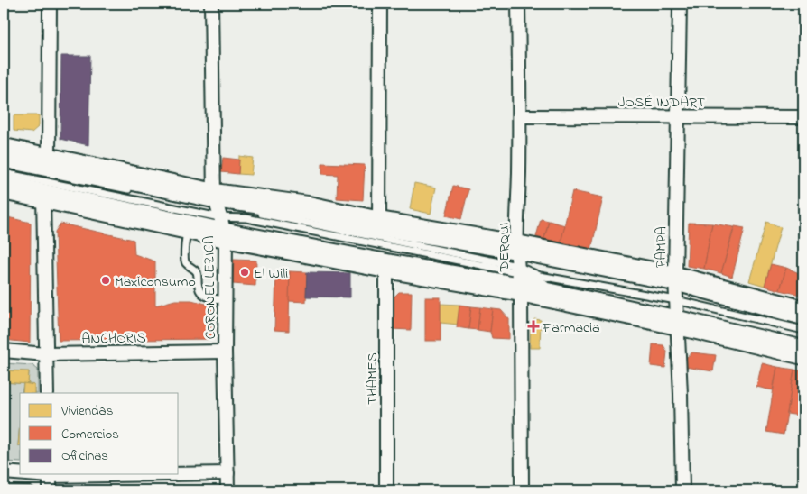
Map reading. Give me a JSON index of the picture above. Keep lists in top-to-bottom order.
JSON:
{
  "streets": {
    "street": [
      "JOSÉ INDART",
      "DERQUI",
      "PAMPA",
      "CORONEL LEZICA",
      "ANCHORIS",
      "THAMES"
    ]
  },
  "crossings": [
    ["JOSÉ INDART", "DERQUI"],
    ["JOSÉ INDART", "PAMPA"],
    ["CORONEL LEZICA", "ANCHORIS"]
  ],
  "places": {
    "other": ["El Wili", "Maxiconsumo"],
    "health": ["Farmacia"]
  },
  "legend": ["Viviendas", "Comercios", "Oficinas"]
}
